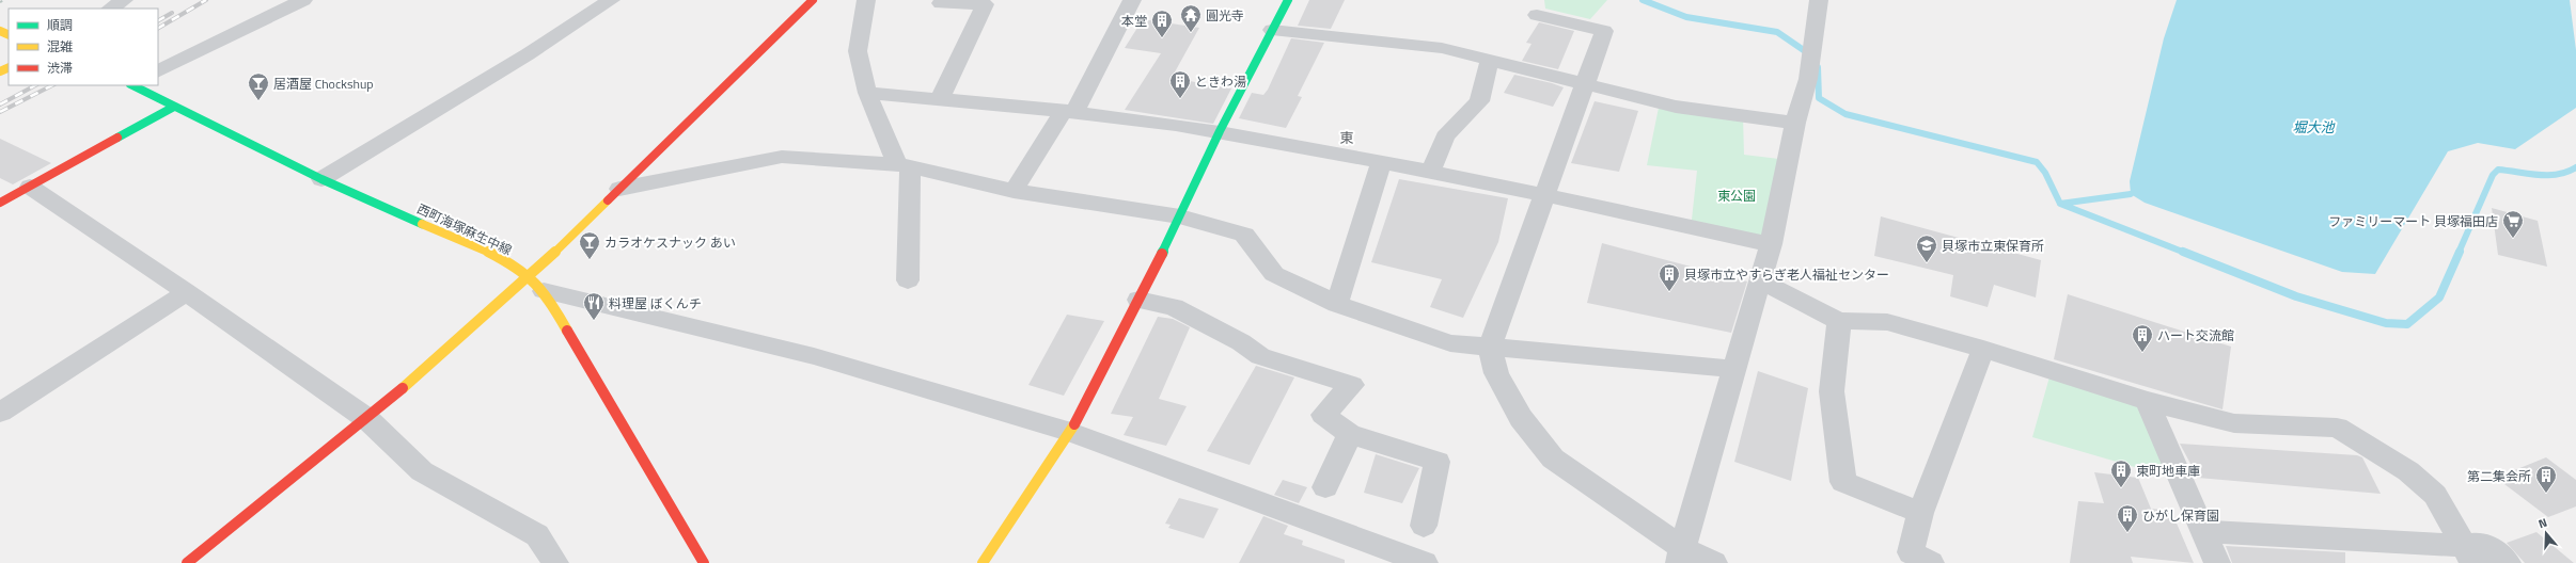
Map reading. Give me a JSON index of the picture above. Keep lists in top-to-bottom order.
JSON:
{
  "streets": {
    "street": ["西町海塚麻生中線"]
  },
  "districts": ["東"],
  "water": ["堀大池"],
  "parks": ["東公園"],
  "places": {
    "temple": ["圓光寺"],
    "building": [
      "本堂",
      "ときわ湯",
      "貝塚市立やすらぎ老人福祉センター",
      "ハート交流館",
      "東町地車庫",
      "第二集会所",
      "ひがし保育園"
    ],
    "bar": ["居酒屋 Chockshup", "カラオケスナック あい"],
    "supermarket": ["ファミリーマート 貝塚福田店"],
    "school or university": ["貝塚市立東保育所"],
    "restaurant": ["料理屋 ぼくんチ"]
  },
  "legend": ["順調", "混雑", "渋滞"],
  "north": "top"
}
